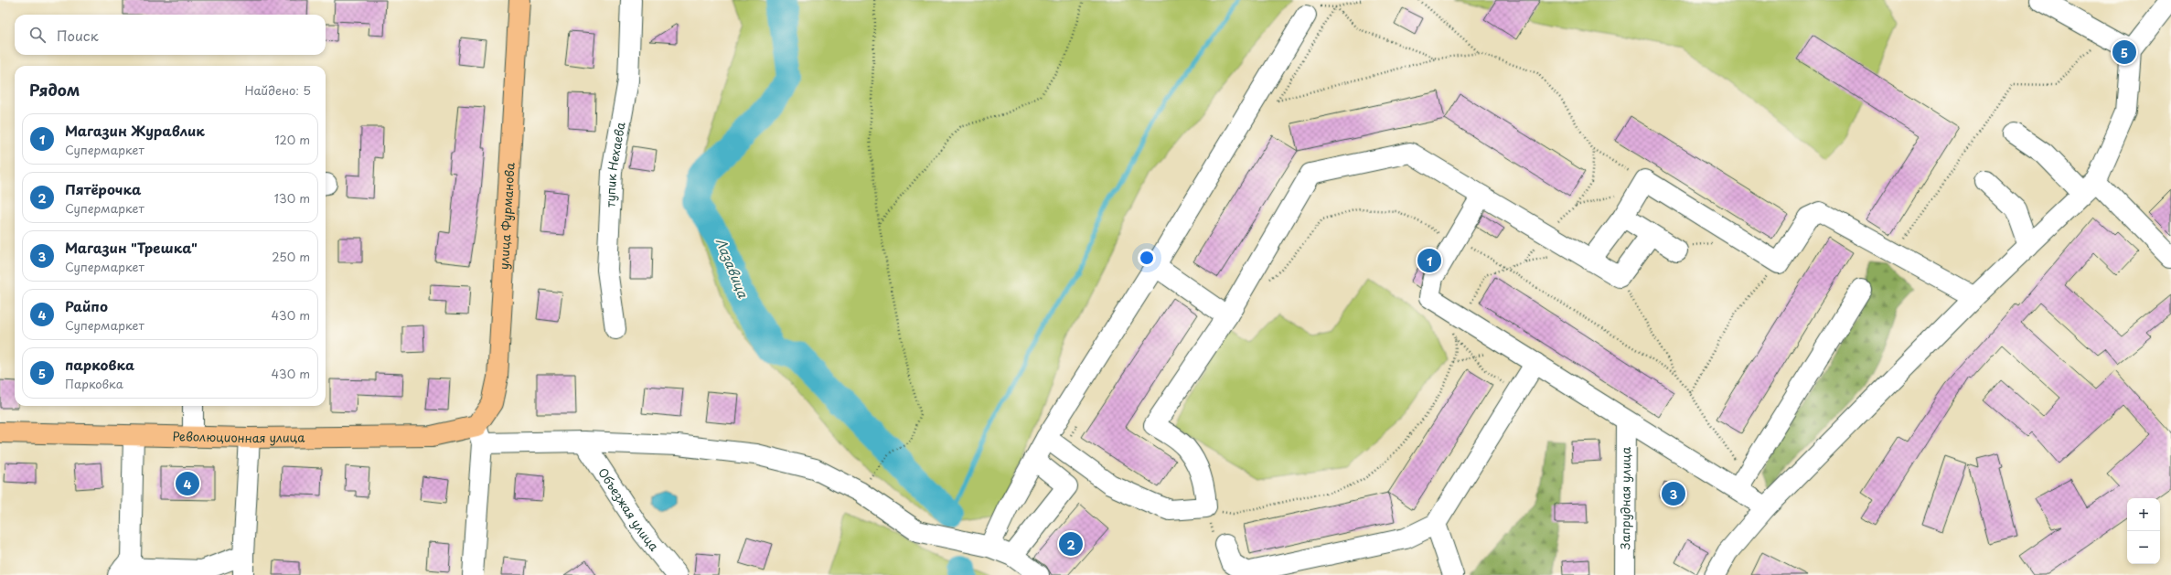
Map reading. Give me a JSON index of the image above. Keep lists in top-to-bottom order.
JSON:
{
  "streets": {
    "main road": ["улица Фурманова", "Революционная улица"],
    "street": ["тупик Нехаева", "Запрудная улица", "Объезжая улица"]
  },
  "crossings": [
    ["улица Фурманова", "Революционная улица"]
  ],
  "water": ["Лазавица"],
  "page": {
    "search": "Поиск",
    "pins": [
      "5",
      "1",
      "4",
      "3",
      "2"
    ],
    "heading": ["Рядом", "Найдено: 5"],
    "list": [
      {
        "mark": "1",
        "name": "Магазин Журавлик",
        "note": "Супермаркет",
        "value": "120 m"
      },
      {
        "mark": "2",
        "name": "Пятёрочка",
        "note": "Супермаркет",
        "value": "130 m"
      },
      {
        "mark": "3",
        "name": "Магазин \"Трешка\"",
        "note": "Супермаркет",
        "value": "250 m"
      },
      {
        "mark": "4",
        "name": "Райпо",
        "note": "Супермаркет",
        "value": "430 m"
      },
      {
        "mark": "5",
        "name": "парковка",
        "note": "Парковка",
        "value": "430 m"
      }
    ],
    "map_buttons": ["+", "−"]
  }
}
